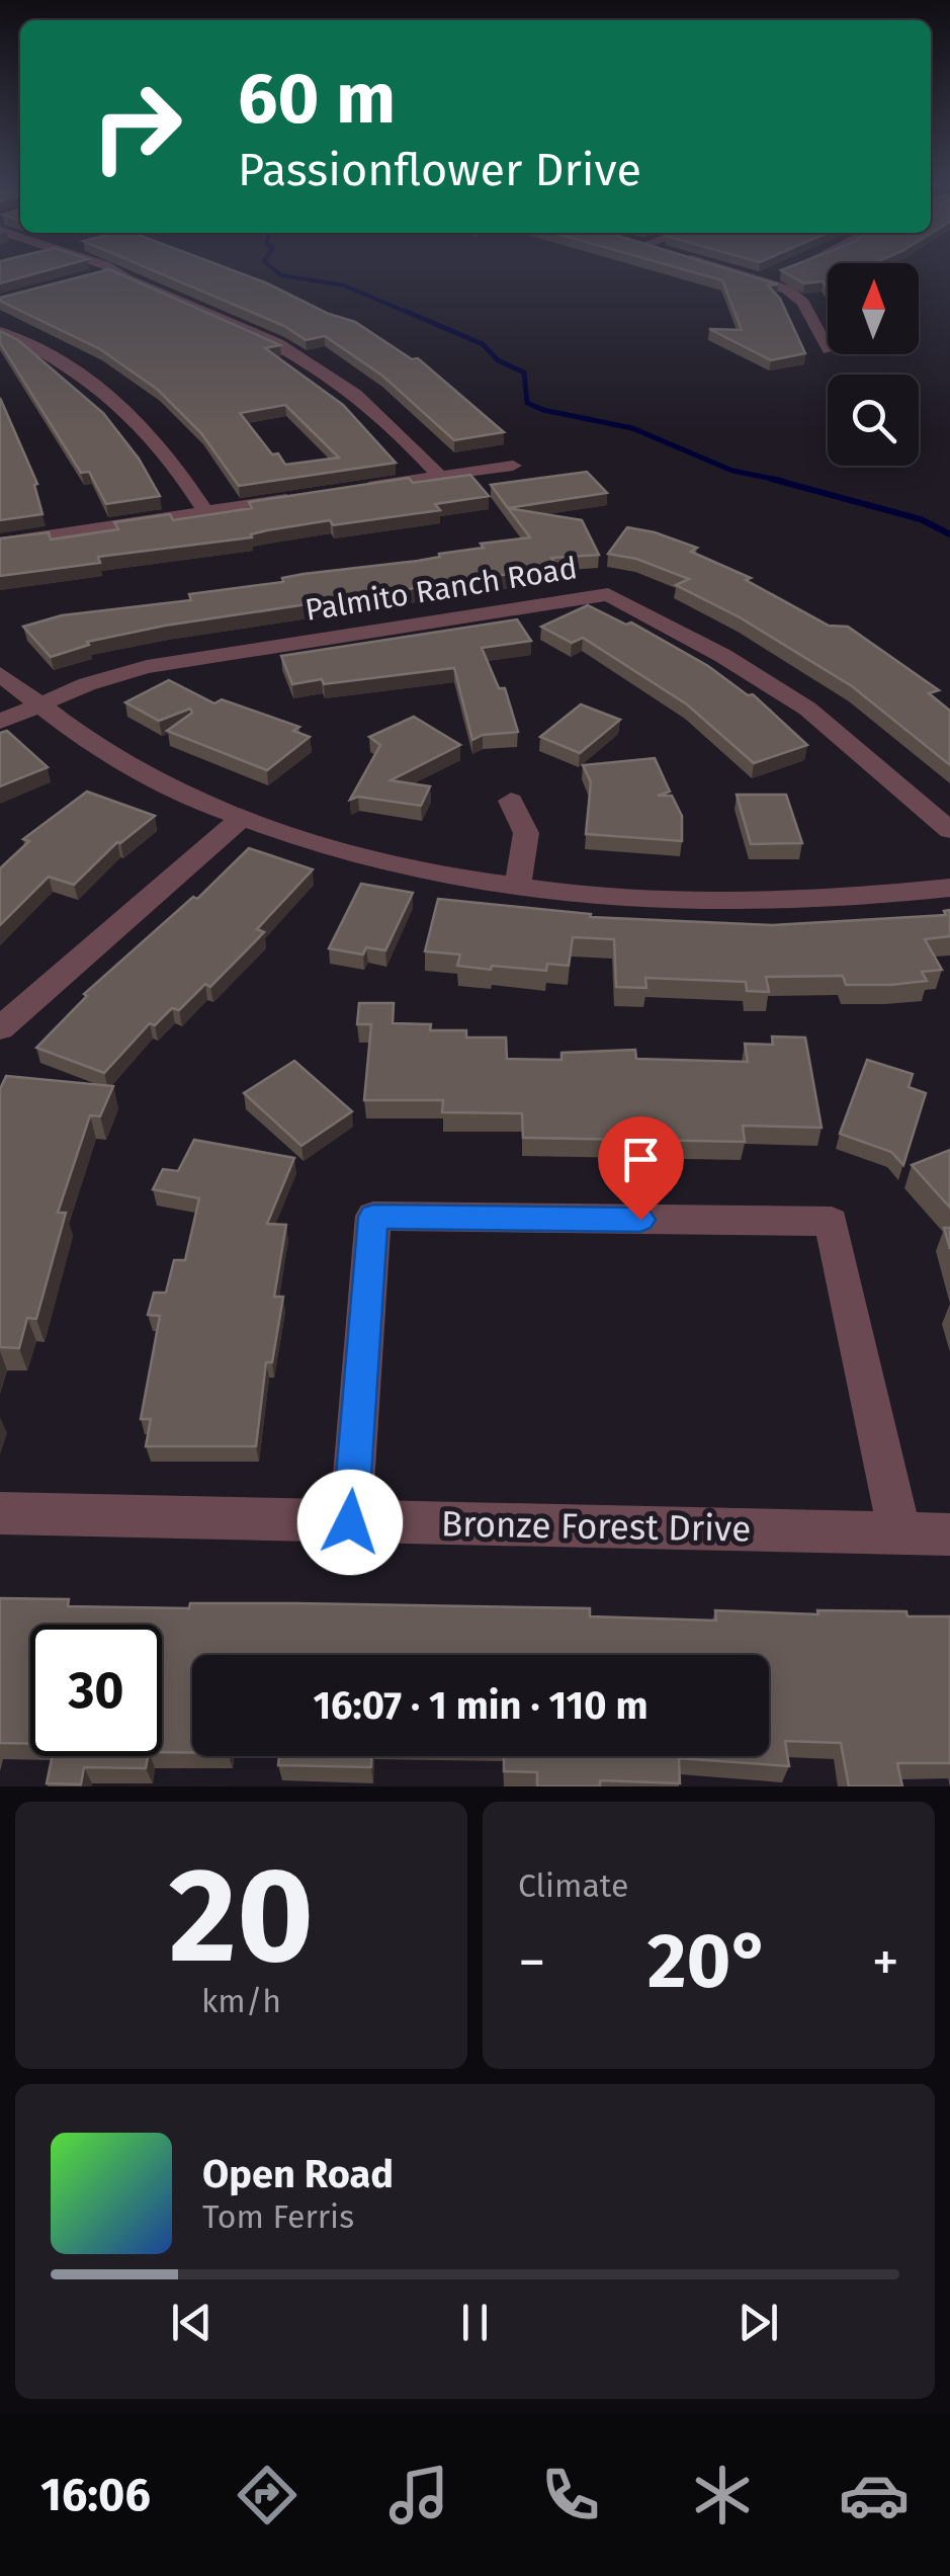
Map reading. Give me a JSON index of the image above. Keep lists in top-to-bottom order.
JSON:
{
  "streets": {
    "street": ["Palmito Ranch Road", "Bronze Forest Drive"]
  },
  "north": "top",
  "page": {
    "turn": ["60 m", "Passionflower Drive"],
    "limit": "30",
    "trip": "16:07 · 1 min · 110 m",
    "tile": [
      ["20", "km/h"],
      "Climate"
    ],
    "heat": ["−", "20°", "+"],
    "song": ["Open Road", "Tom Ferris"],
    "tabs": "16:06"
  }
}
